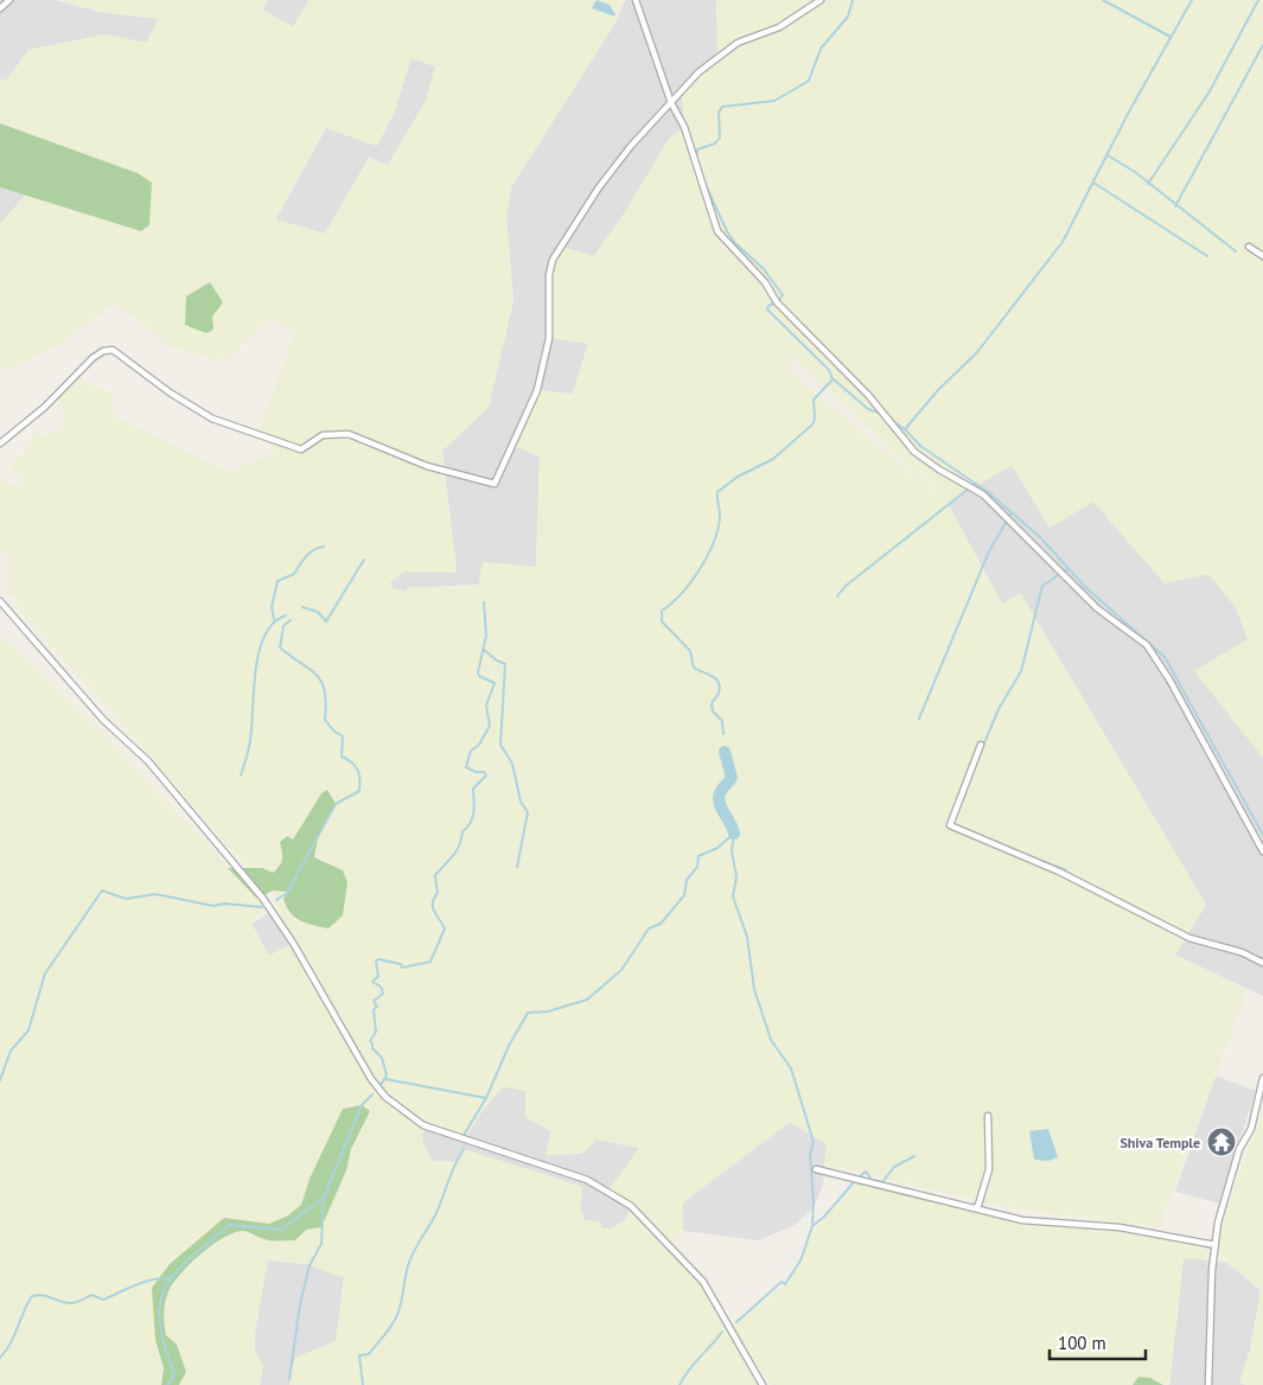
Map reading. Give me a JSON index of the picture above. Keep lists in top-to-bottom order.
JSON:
{
  "places": {
    "temple": ["Shiva Temple"]
  },
  "scale_bar": "100 m"
}
